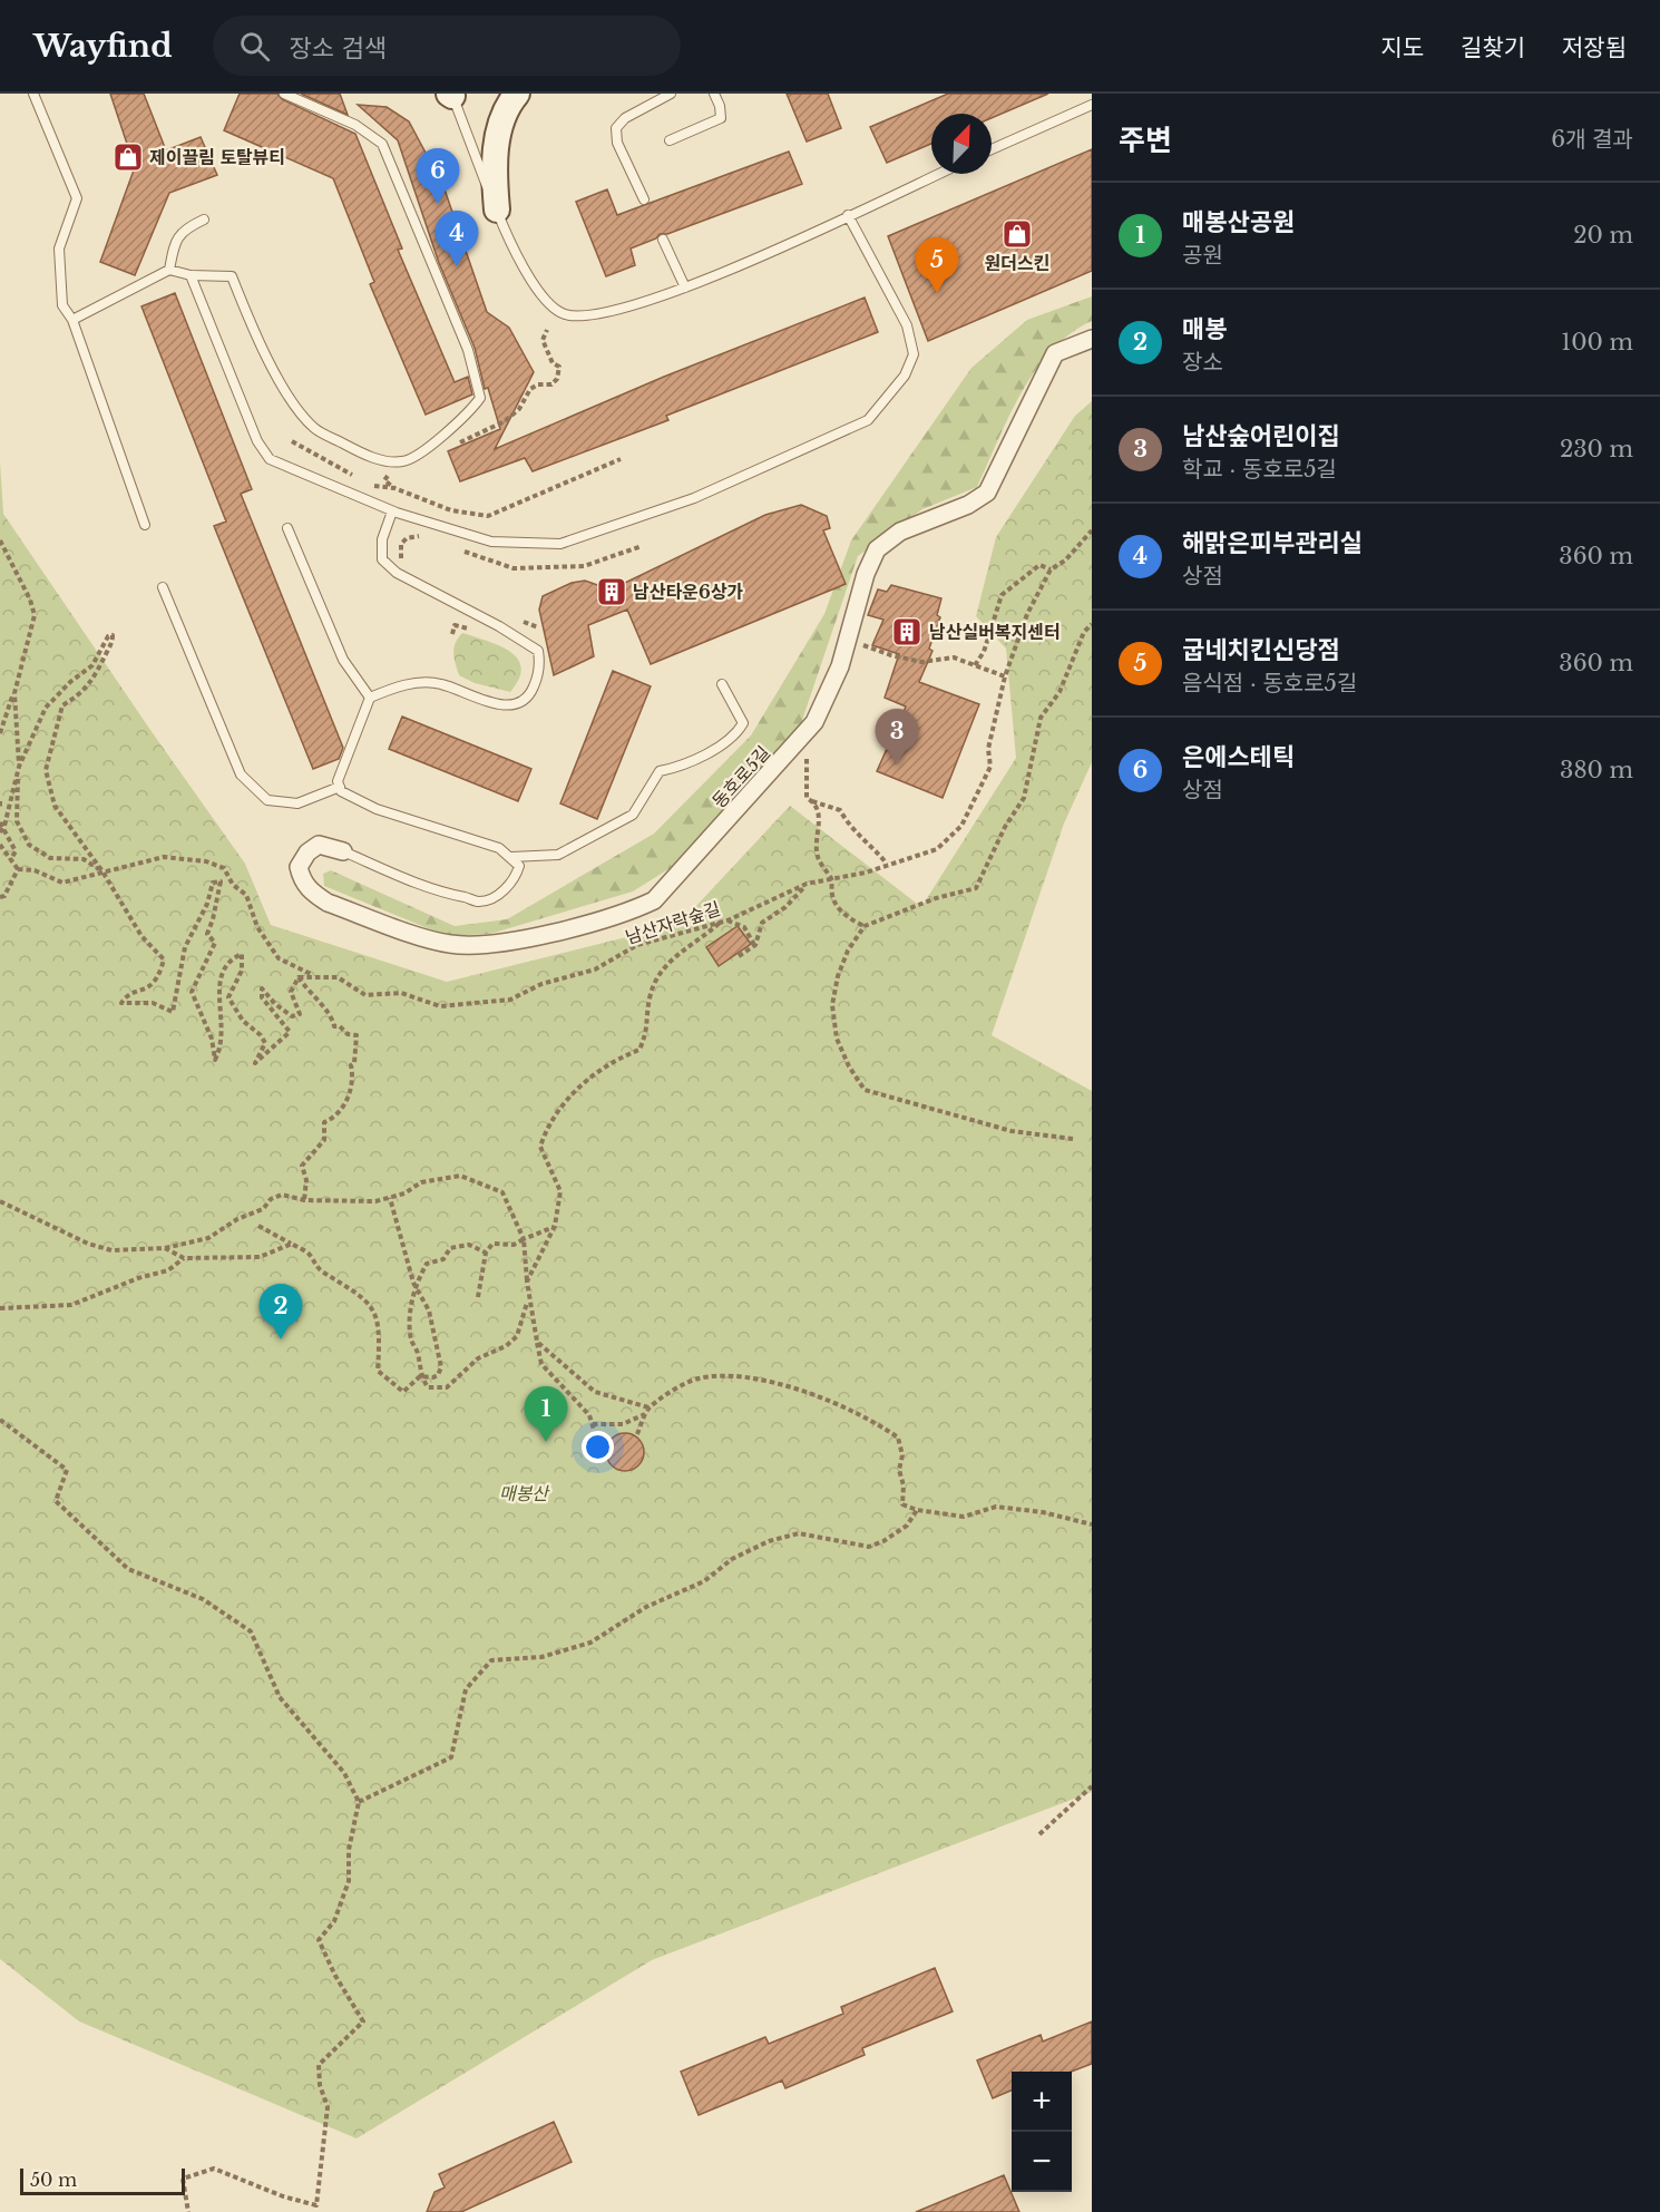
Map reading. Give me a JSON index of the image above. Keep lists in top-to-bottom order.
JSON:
{
  "streets": {
    "street": ["동호로5길"],
    "path": ["남산자락숲길"]
  },
  "parks": ["매봉산"],
  "places": {
    "shop": ["제이끌림 토탈뷰티", "원더스킨"],
    "building": ["남산타운6상가", "남산실버복지센터"]
  },
  "scale_bar": "50 m",
  "north": "top right",
  "page": {
    "header": "Wayfind",
    "search": "장소 검색",
    "nav": ["지도", "길찾기", "저장됨"],
    "heading": ["주변", "6개 결과"],
    "pins": [
      "6",
      "4",
      "5",
      "3",
      "2",
      "1"
    ],
    "list": [
      {
        "mark": "1",
        "name": "매봉산공원",
        "note": "공원",
        "value": "20 m"
      },
      {
        "mark": "2",
        "name": "매봉",
        "note": "장소",
        "value": "100 m"
      },
      {
        "mark": "3",
        "name": "남산숲어린이집",
        "note": "학교 · 동호로5길",
        "value": "230 m"
      },
      {
        "mark": "4",
        "name": "해맑은피부관리실",
        "note": "상점",
        "value": "360 m"
      },
      {
        "mark": "5",
        "name": "굽네치킨신당점",
        "note": "음식점 · 동호로5길",
        "value": "360 m"
      },
      {
        "mark": "6",
        "name": "은에스테틱",
        "note": "상점",
        "value": "380 m"
      }
    ],
    "map_buttons": ["+", "−"],
    "scale": "50 m"
  }
}
